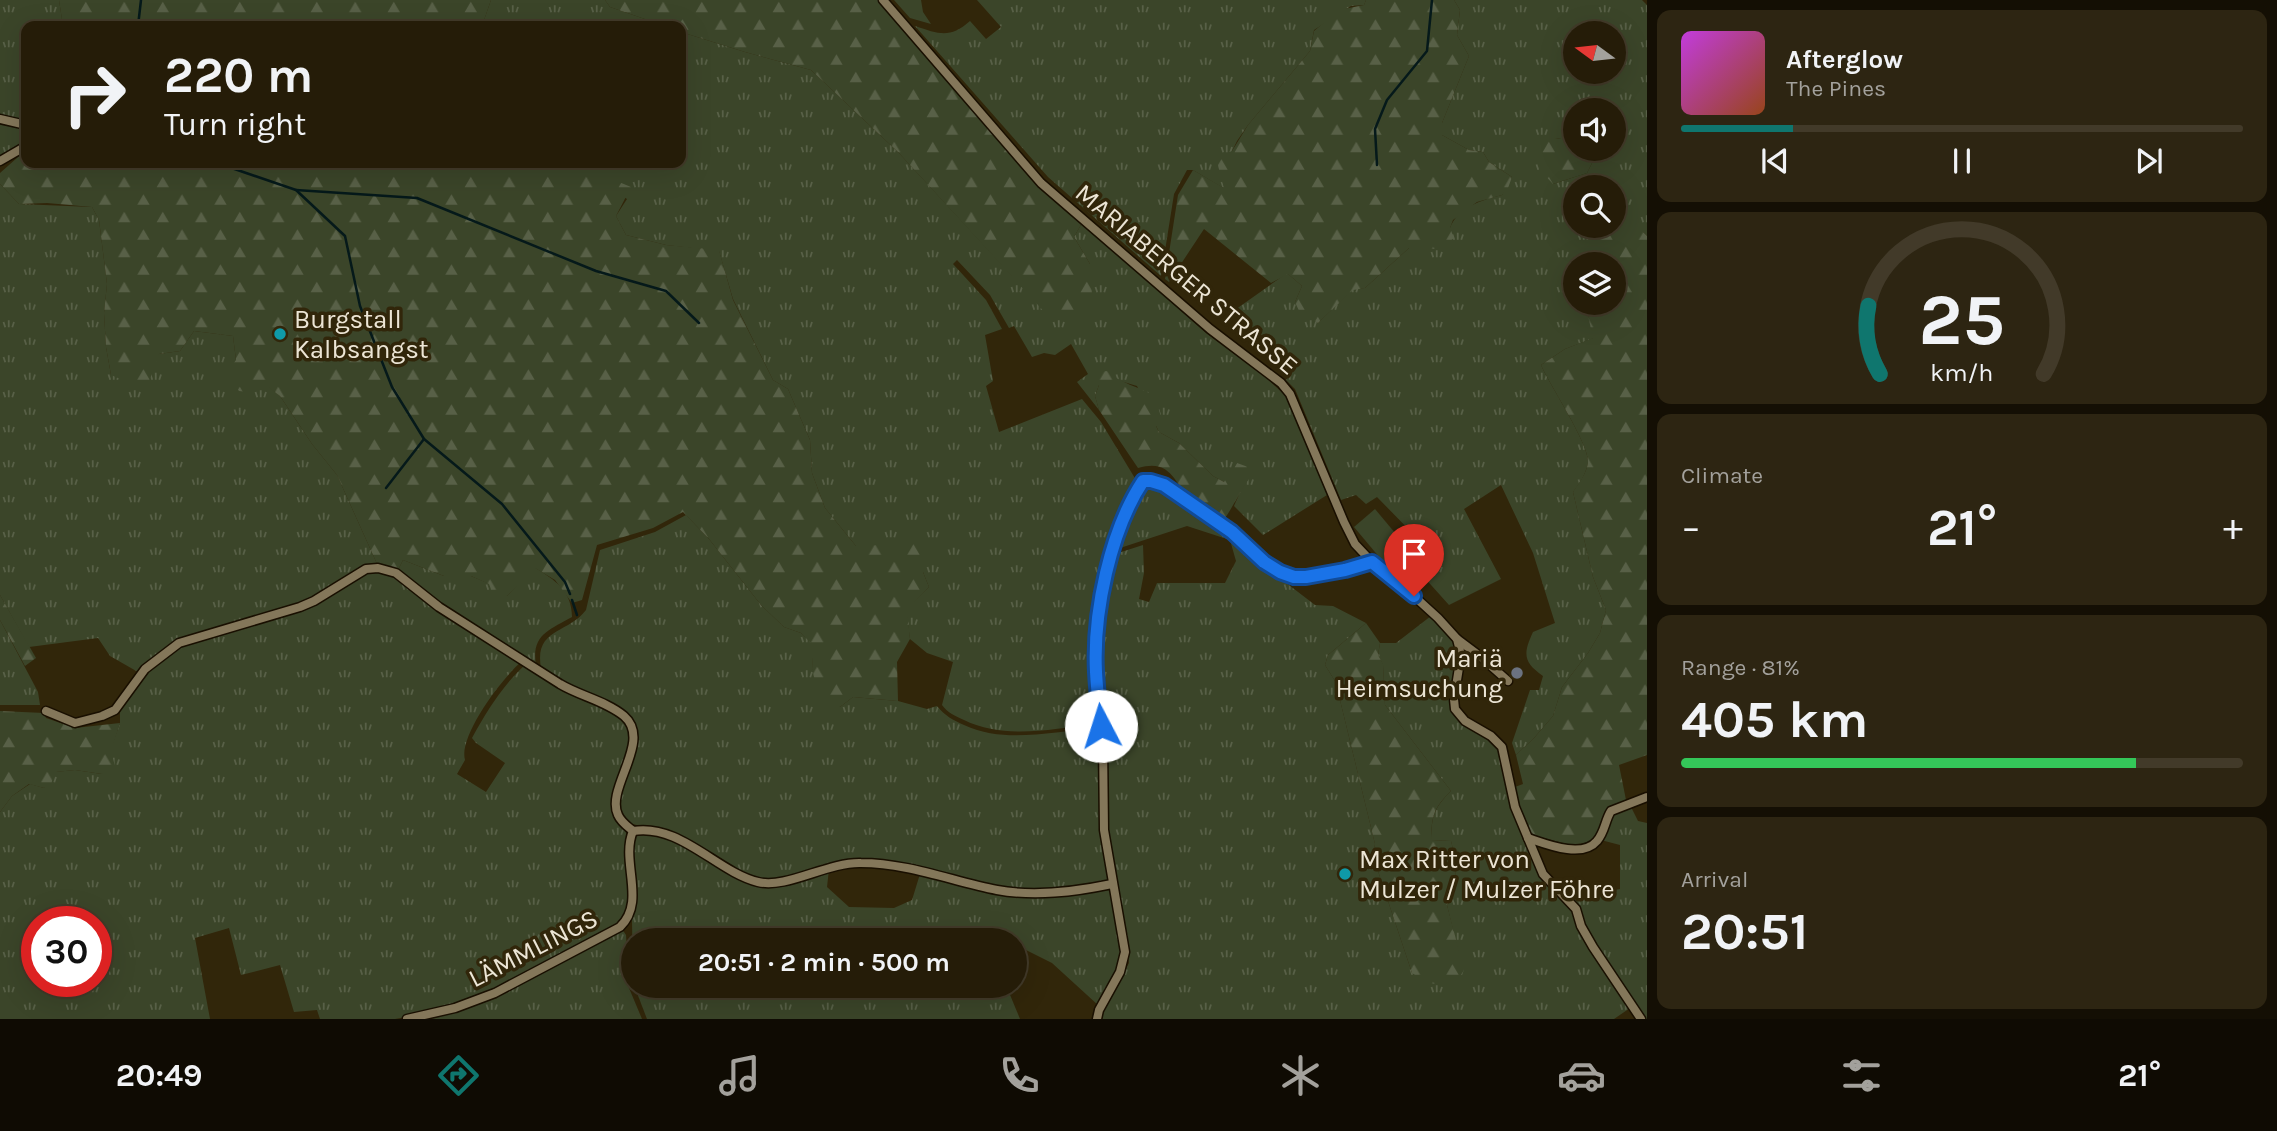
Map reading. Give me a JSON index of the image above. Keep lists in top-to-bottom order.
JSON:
{
  "streets": {
    "street": ["MARIABERGER STRASSE", "LÄMMLINGS"]
  },
  "places": ["Burgstall Kalbsangst", "Mariä Heimsuchung", "Max Ritter von Mulzer / Mulzer Föhre"],
  "north": "left",
  "page": {
    "turn": ["220 m", "Turn right"],
    "song": ["Afterglow", "The Pines"],
    "tile": [
      "Climate",
      ["Range · 81%", "405 km"],
      ["Arrival", "20:51"]
    ],
    "heat": ["−", "21°", "+"],
    "limit": "30",
    "trip": "20:51 · 2 min · 500 m",
    "tabs": ["20:49", "21°"],
    "gauge": ["25", "km/h"]
  }
}
